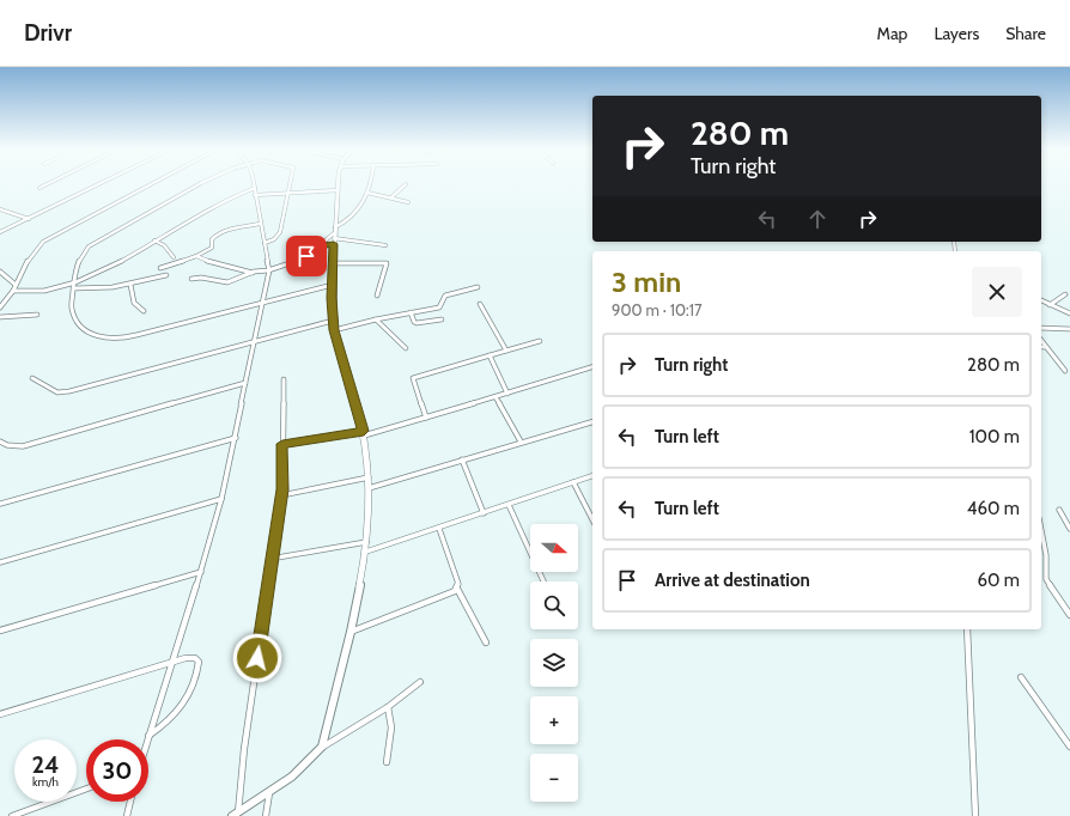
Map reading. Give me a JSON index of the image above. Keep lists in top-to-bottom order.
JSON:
{
  "north": "right",
  "page": {
    "header": "Drivr",
    "nav": ["Map", "Layers", "Share"],
    "turn": ["280 m", "Turn right"],
    "heading": ["3 min", "900 m · 10:17"],
    "list": [
      {
        "name": "Turn right",
        "value": "280 m"
      },
      {
        "name": "Turn left",
        "value": "100 m"
      },
      {
        "name": "Turn left",
        "value": "460 m"
      },
      {
        "name": "Arrive at destination",
        "value": "60 m"
      }
    ],
    "map_buttons": ["+", "−"],
    "speed": "24 km/h",
    "limit": "30"
  }
}
